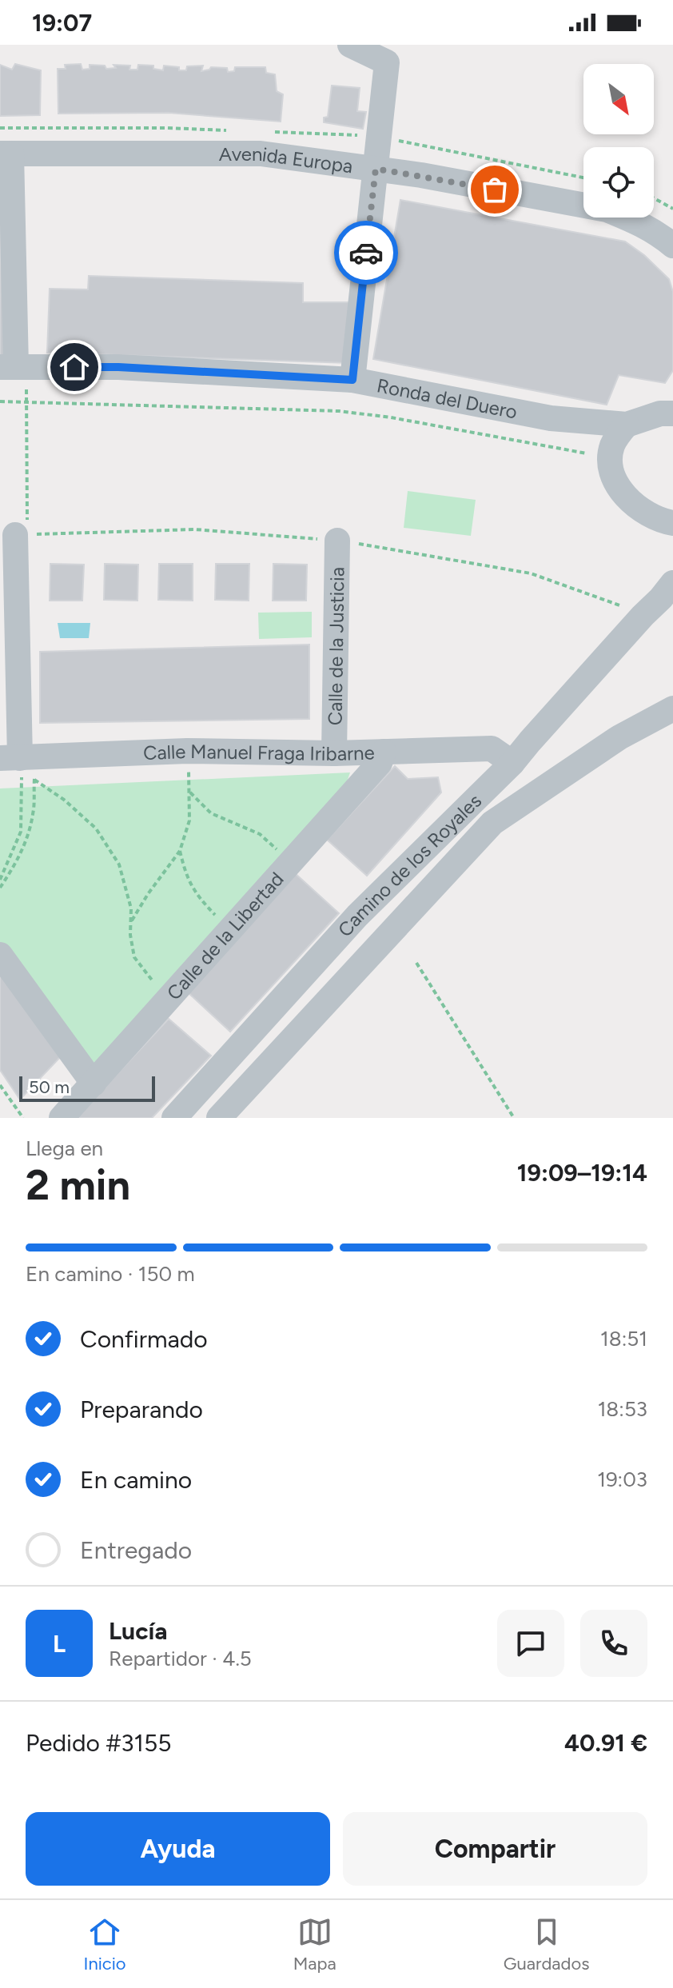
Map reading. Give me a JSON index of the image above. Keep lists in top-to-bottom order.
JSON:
{
  "streets": {
    "street": [
      "Avenida Europa",
      "Ronda del Duero",
      "Calle de la Justicia",
      "Calle Manuel Fraga Iribarne",
      "Camino de los Royales",
      "Calle de la Libertad"
    ]
  },
  "crossings": [
    ["Calle de la Justicia", "Calle Manuel Fraga Iribarne"],
    ["Calle Manuel Fraga Iribarne", "Camino de los Royales"],
    ["Calle Manuel Fraga Iribarne", "Calle de la Libertad"]
  ],
  "scale_bar": "50 m",
  "north": "bottom right",
  "page": {
    "status": "19:07",
    "scale": "50 m",
    "heading": ["2 min", "Llega en", "19:09–19:14"],
    "panel": [
      "Lucía",
      "Repartidor · 4.5",
      "Pedido #3155",
      "40.91 €"
    ],
    "bar": "En camino · 150 m",
    "list": [
      ["Confirmado", "18:51"],
      ["Preparando", "18:53"],
      ["En camino", "19:03"],
      "Entregado"
    ],
    "round": "L",
    "buttons": ["Ayuda", "Compartir"],
    "tabs": ["Inicio", "Mapa", "Guardados"]
  }
}
